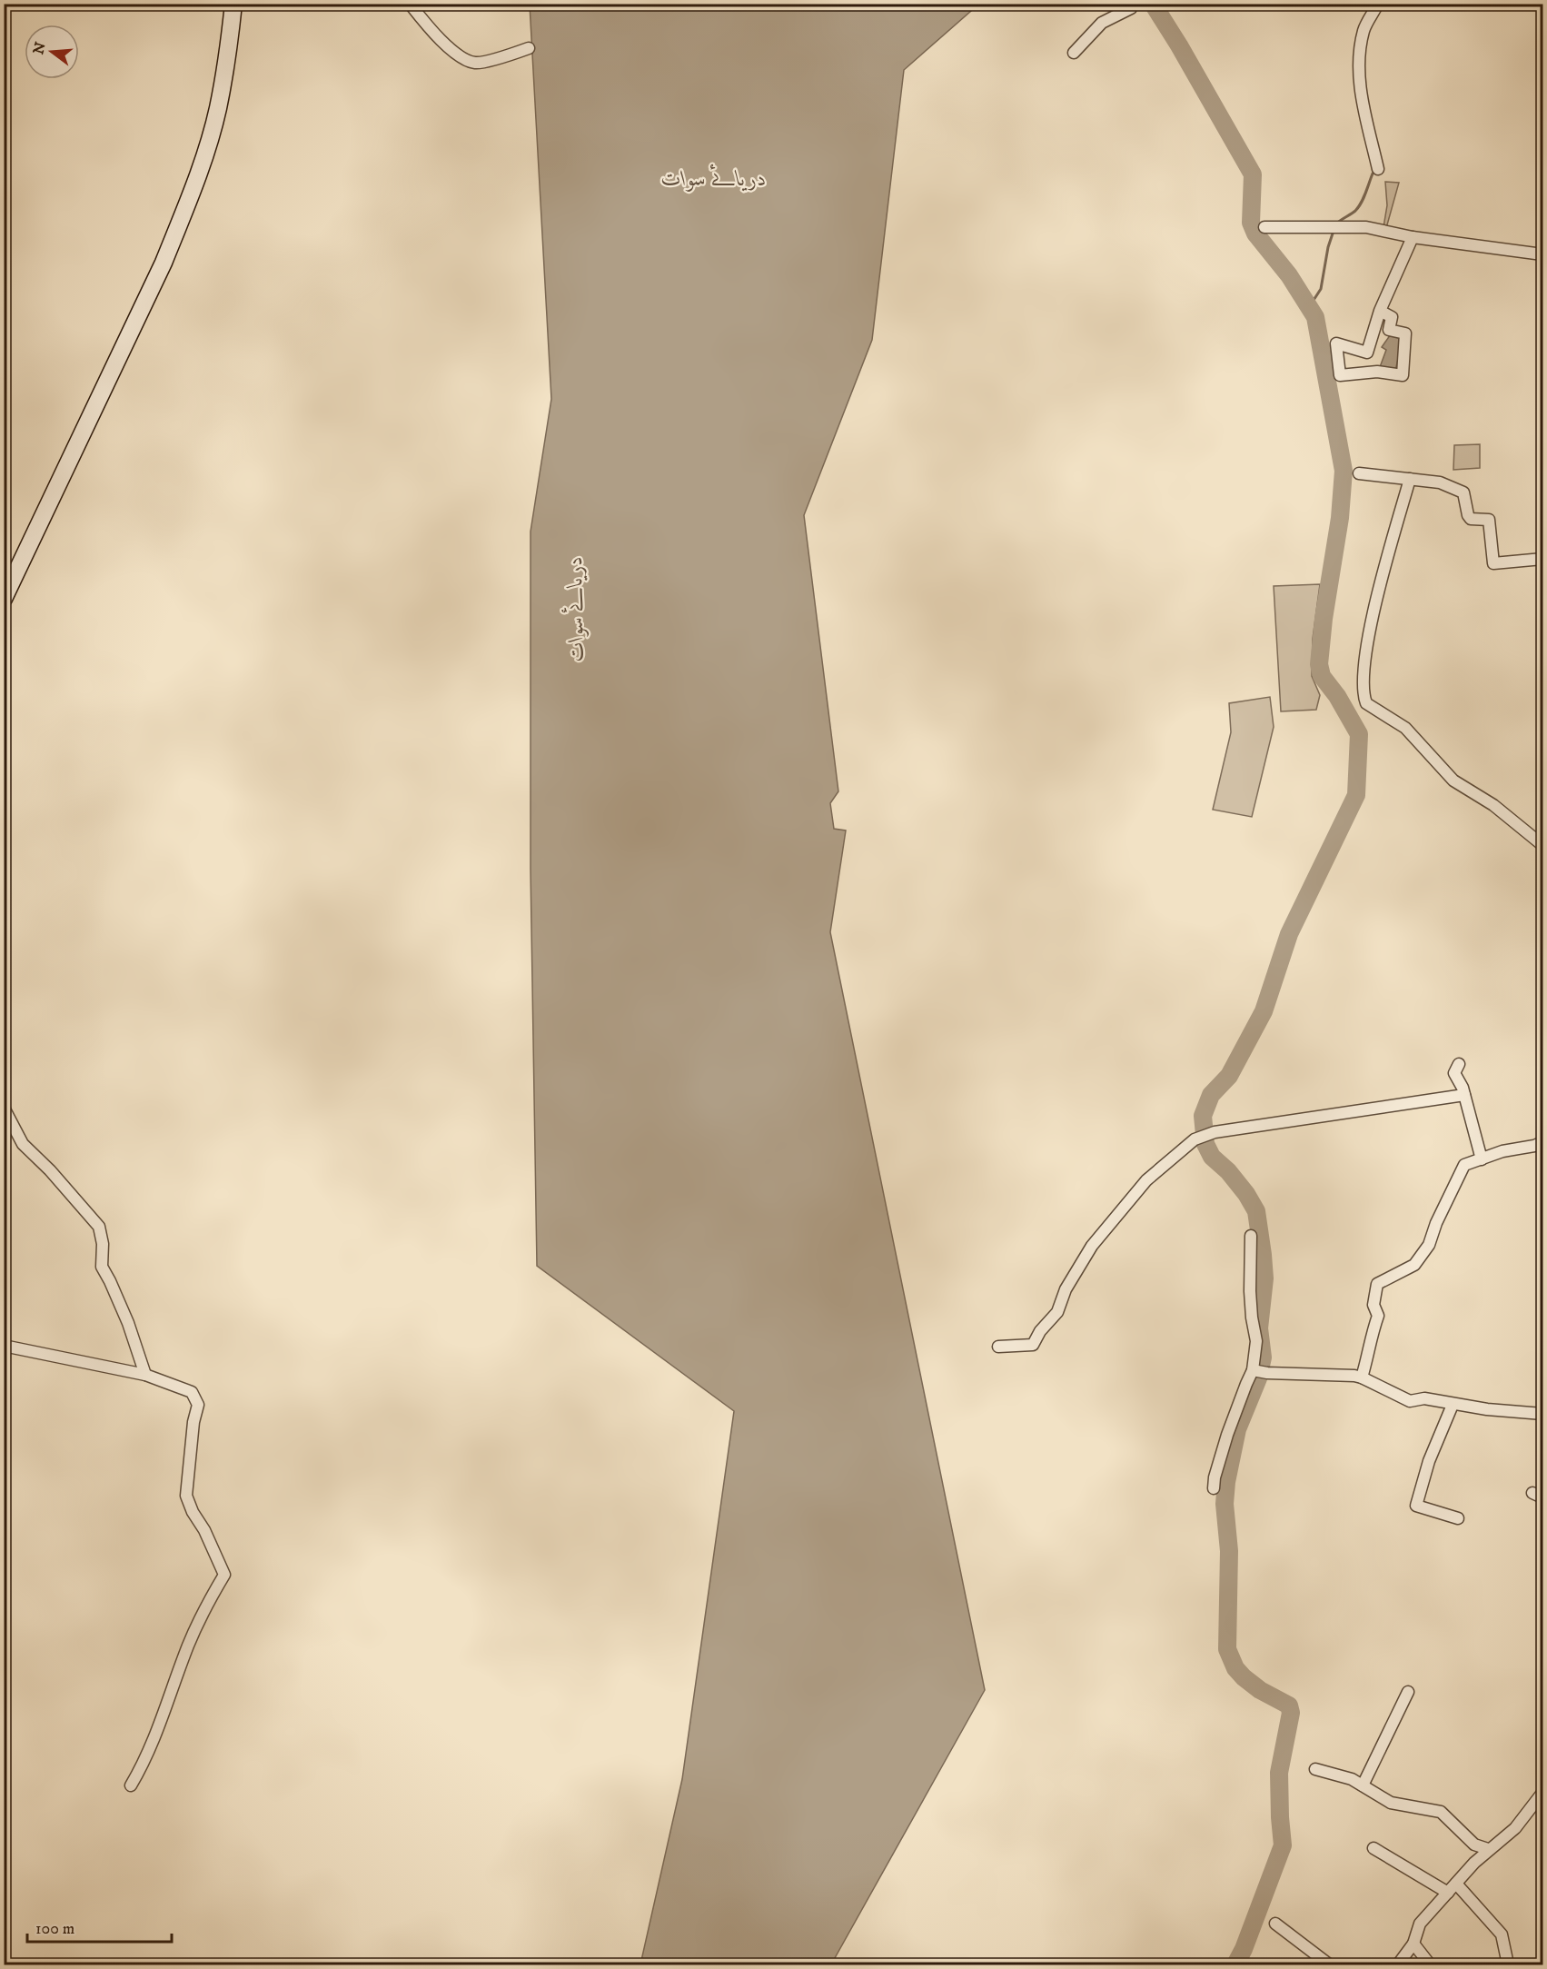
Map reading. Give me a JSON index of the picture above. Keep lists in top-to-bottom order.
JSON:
{
  "water": ["دریائے سوات"],
  "scale_bar": "100 m",
  "north": "left"
}
